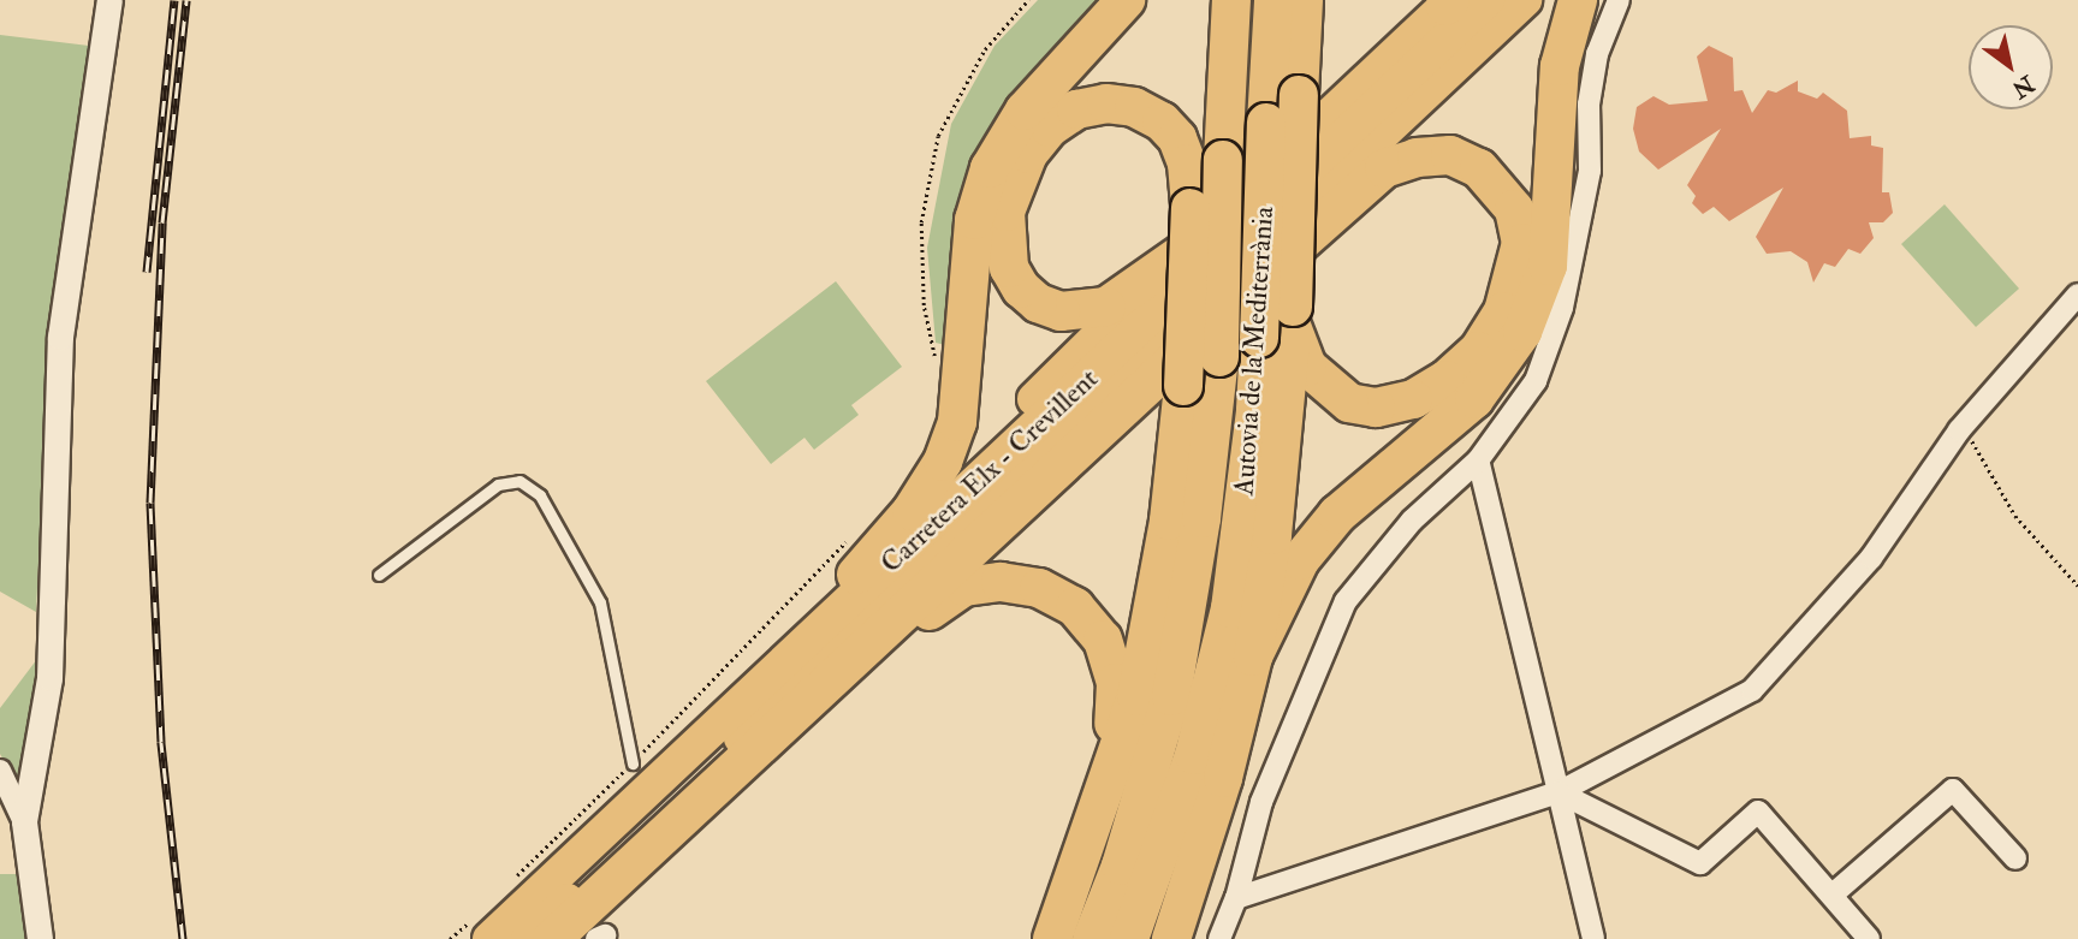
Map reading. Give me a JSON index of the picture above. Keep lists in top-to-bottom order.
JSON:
{
  "streets": {
    "highway": ["Autovia de la Mediterrània", "Carretera Elx - Crevillent"]
  },
  "north": "bottom right"
}
